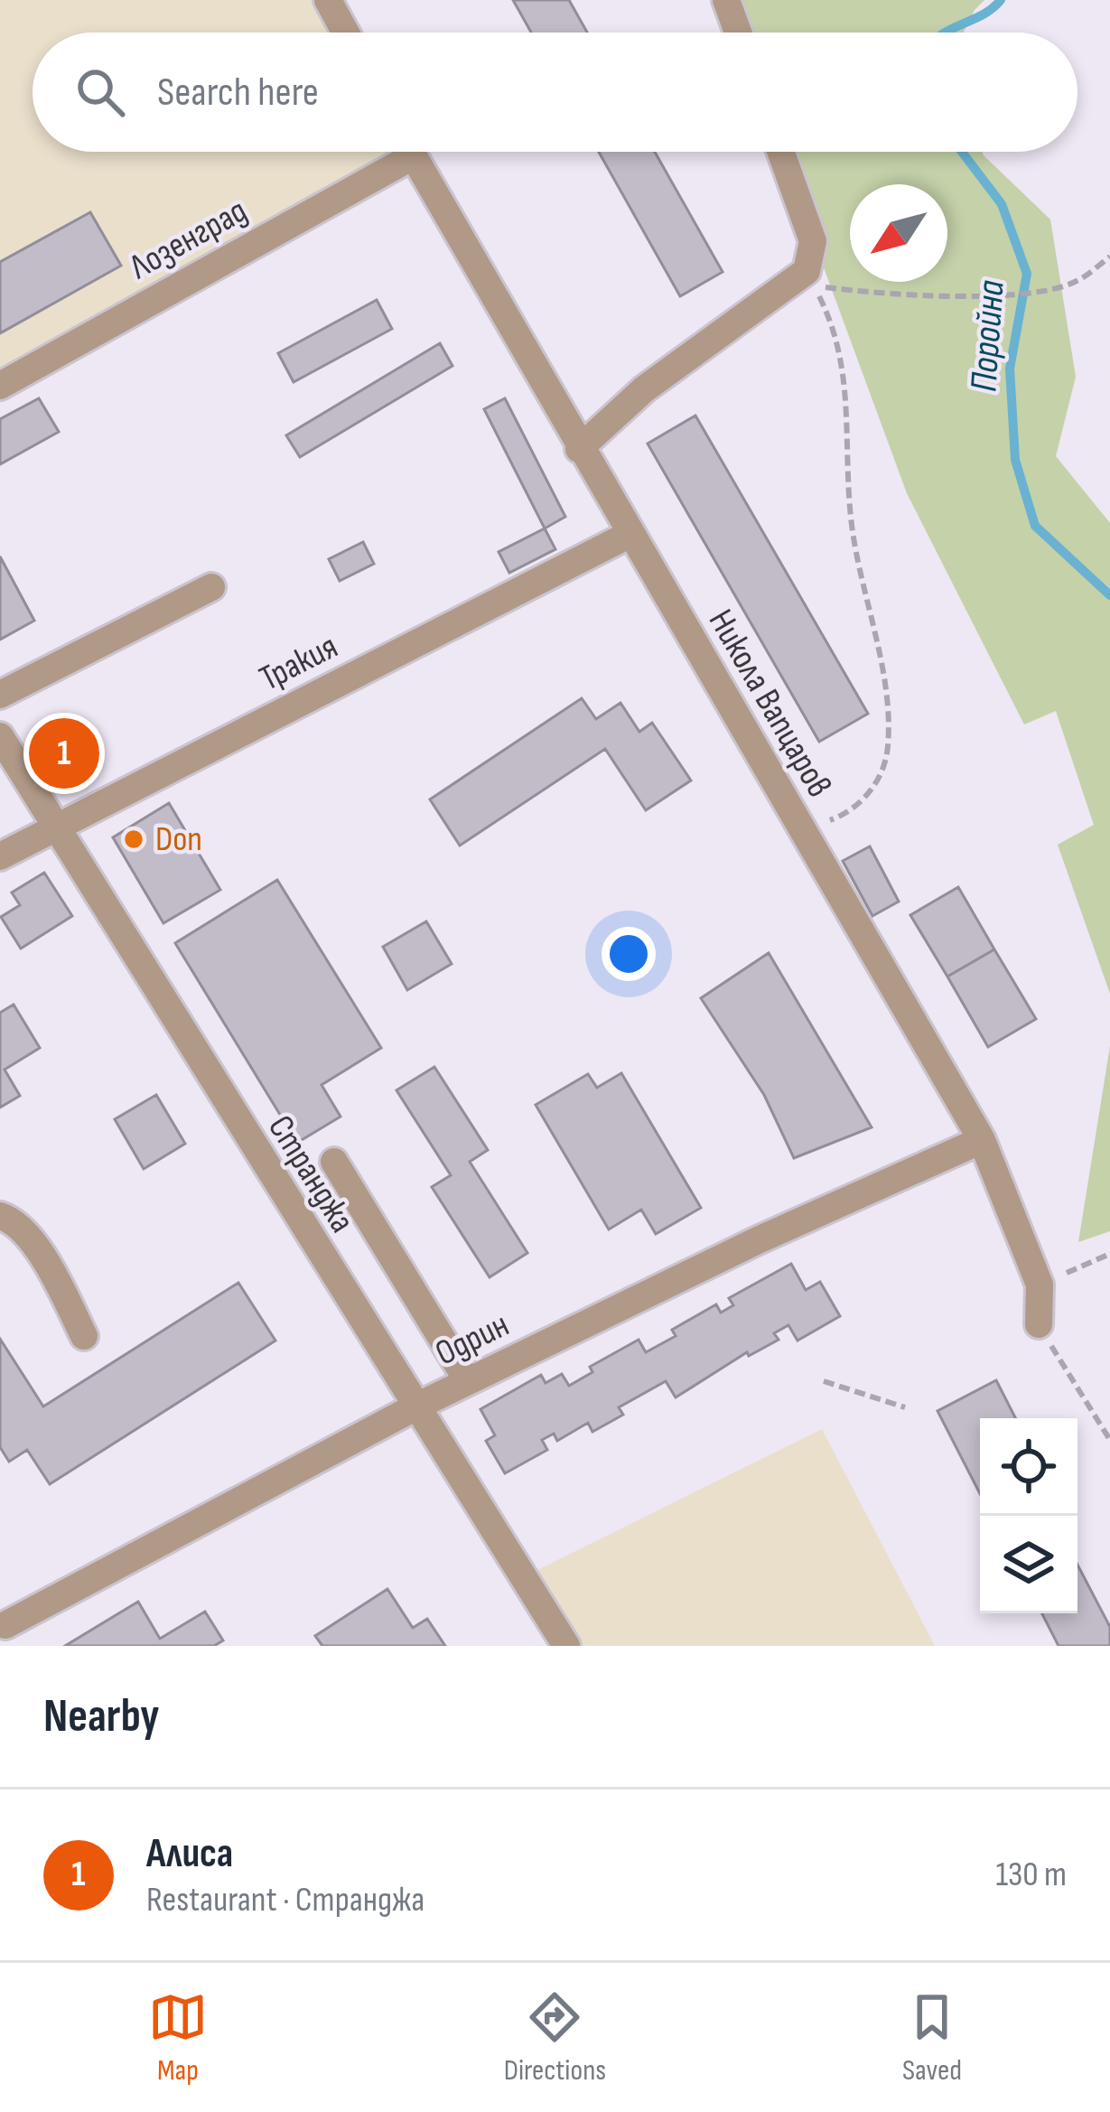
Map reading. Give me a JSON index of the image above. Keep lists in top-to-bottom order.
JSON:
{
  "streets": {
    "street": [
      "Лозенград",
      "Тракия",
      "Никола Вапцаров",
      "Странджа",
      "Одрин"
    ]
  },
  "crossings": [
    ["Тракия", "Никола Вапцаров"],
    ["Тракия", "Странджа"],
    ["Никола Вапцаров", "Одрин"],
    ["Странджа", "Одрин"]
  ],
  "water": ["Поройна"],
  "places": ["Don"],
  "north": "bottom left",
  "page": {
    "search": "Search here",
    "pins": "1",
    "heading": "Nearby",
    "list": [
      {
        "mark": "1",
        "name": "Алиса",
        "note": "Restaurant · Странджа",
        "value": "130 m"
      }
    ],
    "nav": ["Map", "Directions", "Saved"]
  }
}
